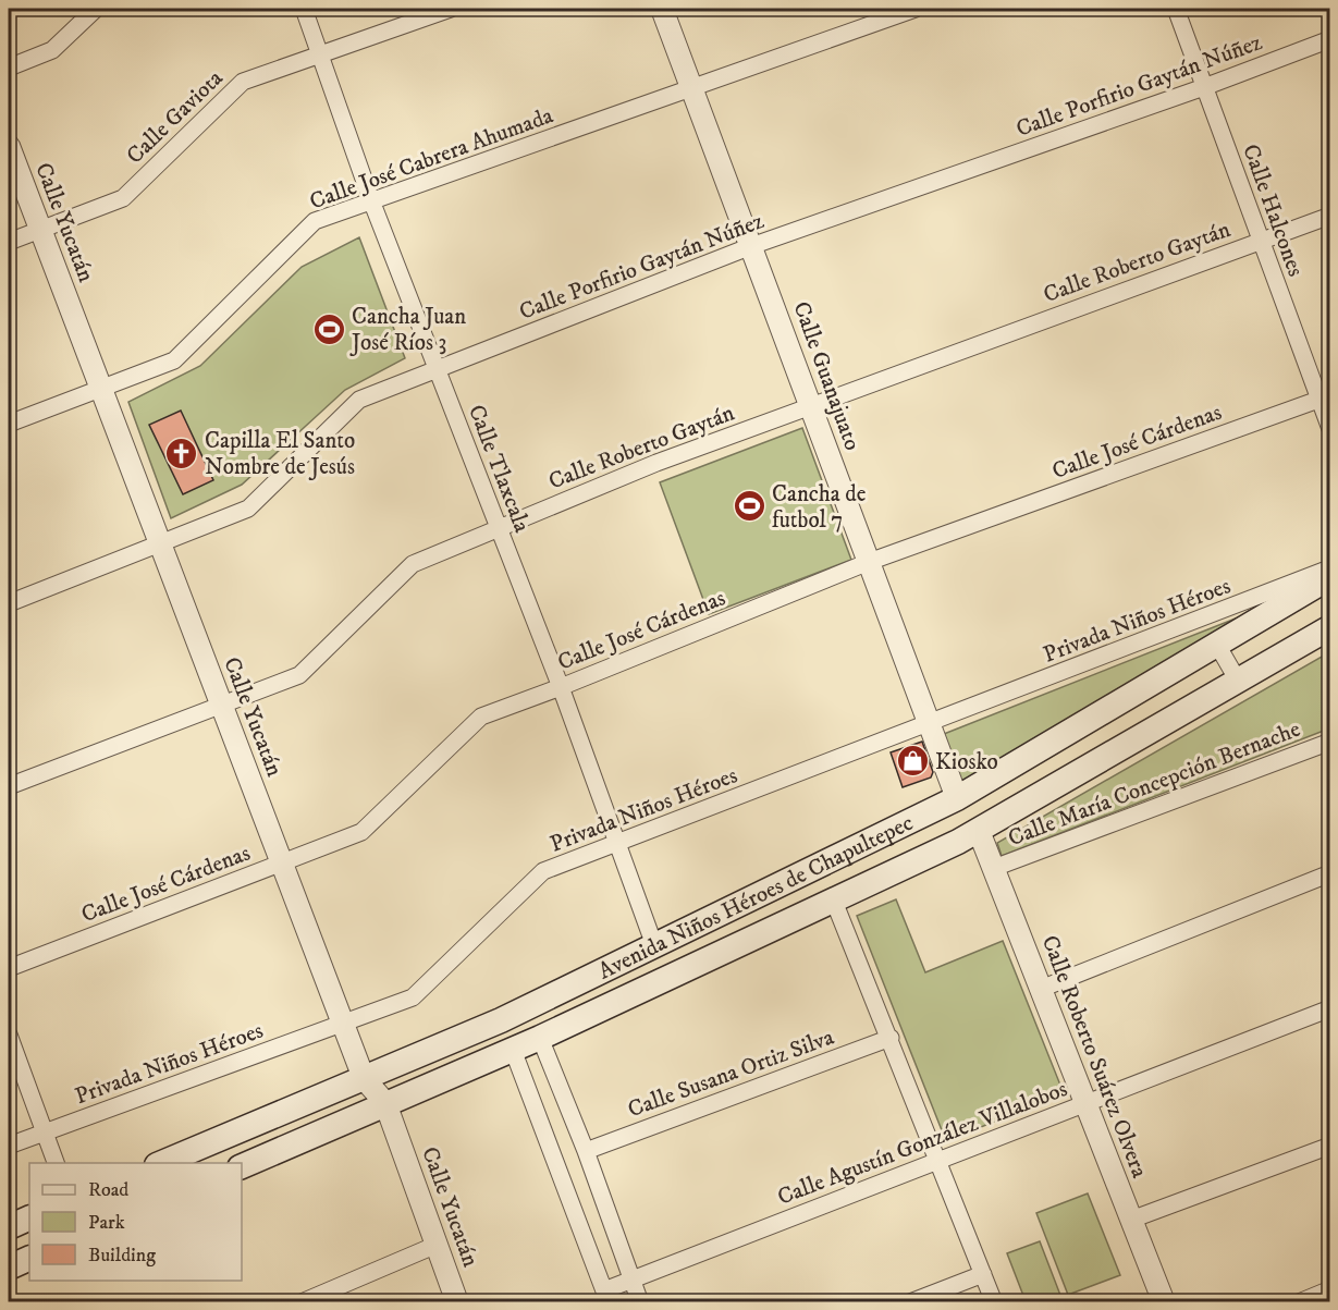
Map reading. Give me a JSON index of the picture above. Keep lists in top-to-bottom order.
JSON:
{
  "streets": {
    "main road": ["Avenida Niños Héroes de Chapultepec"],
    "street": [
      "Calle Porfirio Gaytán Núñez",
      "Calle Gaviota",
      "Calle José Cabrera Ahumada",
      "Calle Halcones",
      "Calle Yucatán",
      "Calle Roberto Gaytán",
      "Calle Guanajuato",
      "Calle José Cárdenas",
      "Calle Tlaxcala",
      "Privada Niños Héroes",
      "Calle María Concepción Bernache",
      "Calle Roberto Suárez Olvera",
      "Calle Susana Ortiz Silva",
      "Calle Agustín González Villalobos"
    ]
  },
  "crossings": [
    ["Calle Porfirio Gaytán Núñez", "Calle Halcones"],
    ["Calle Porfirio Gaytán Núñez", "Calle Yucatán"],
    ["Calle Porfirio Gaytán Núñez", "Calle Guanajuato"],
    ["Calle Porfirio Gaytán Núñez", "Calle Tlaxcala"],
    ["Calle Gaviota", "Calle Yucatán"],
    ["Calle Gaviota", "Calle Tlaxcala"],
    ["Calle José Cabrera Ahumada", "Calle Yucatán"],
    ["Calle José Cabrera Ahumada", "Calle Guanajuato"],
    ["Calle José Cabrera Ahumada", "Calle Tlaxcala"],
    ["Calle Halcones", "Calle Roberto Gaytán"],
    ["Calle Halcones", "Calle José Cárdenas"],
    ["Calle Yucatán", "Calle Roberto Gaytán"],
    ["Calle Yucatán", "Calle José Cárdenas"],
    ["Calle Yucatán", "Privada Niños Héroes"],
    ["Calle Yucatán", "Avenida Niños Héroes de Chapultepec"],
    ["Calle Roberto Gaytán", "Calle Guanajuato"],
    ["Calle Roberto Gaytán", "Calle Tlaxcala"],
    ["Calle Guanajuato", "Calle José Cárdenas"],
    ["Calle Guanajuato", "Privada Niños Héroes"],
    ["Calle Guanajuato", "Avenida Niños Héroes de Chapultepec"],
    ["Calle José Cárdenas", "Calle Tlaxcala"],
    ["Calle Tlaxcala", "Privada Niños Héroes"],
    ["Calle Tlaxcala", "Avenida Niños Héroes de Chapultepec"],
    ["Calle María Concepción Bernache", "Calle Roberto Suárez Olvera"],
    ["Avenida Niños Héroes de Chapultepec", "Calle Roberto Suárez Olvera"],
    ["Calle Roberto Suárez Olvera", "Calle Agustín González Villalobos"]
  ],
  "places": {
    "sports": ["Cancha Juan José Ríos 3", "Cancha de futbol 7"],
    "church": ["Capilla El Santo Nombre de Jesús"],
    "shop": ["Kiosko"]
  },
  "legend": ["Road", "Park", "Building"]
}
